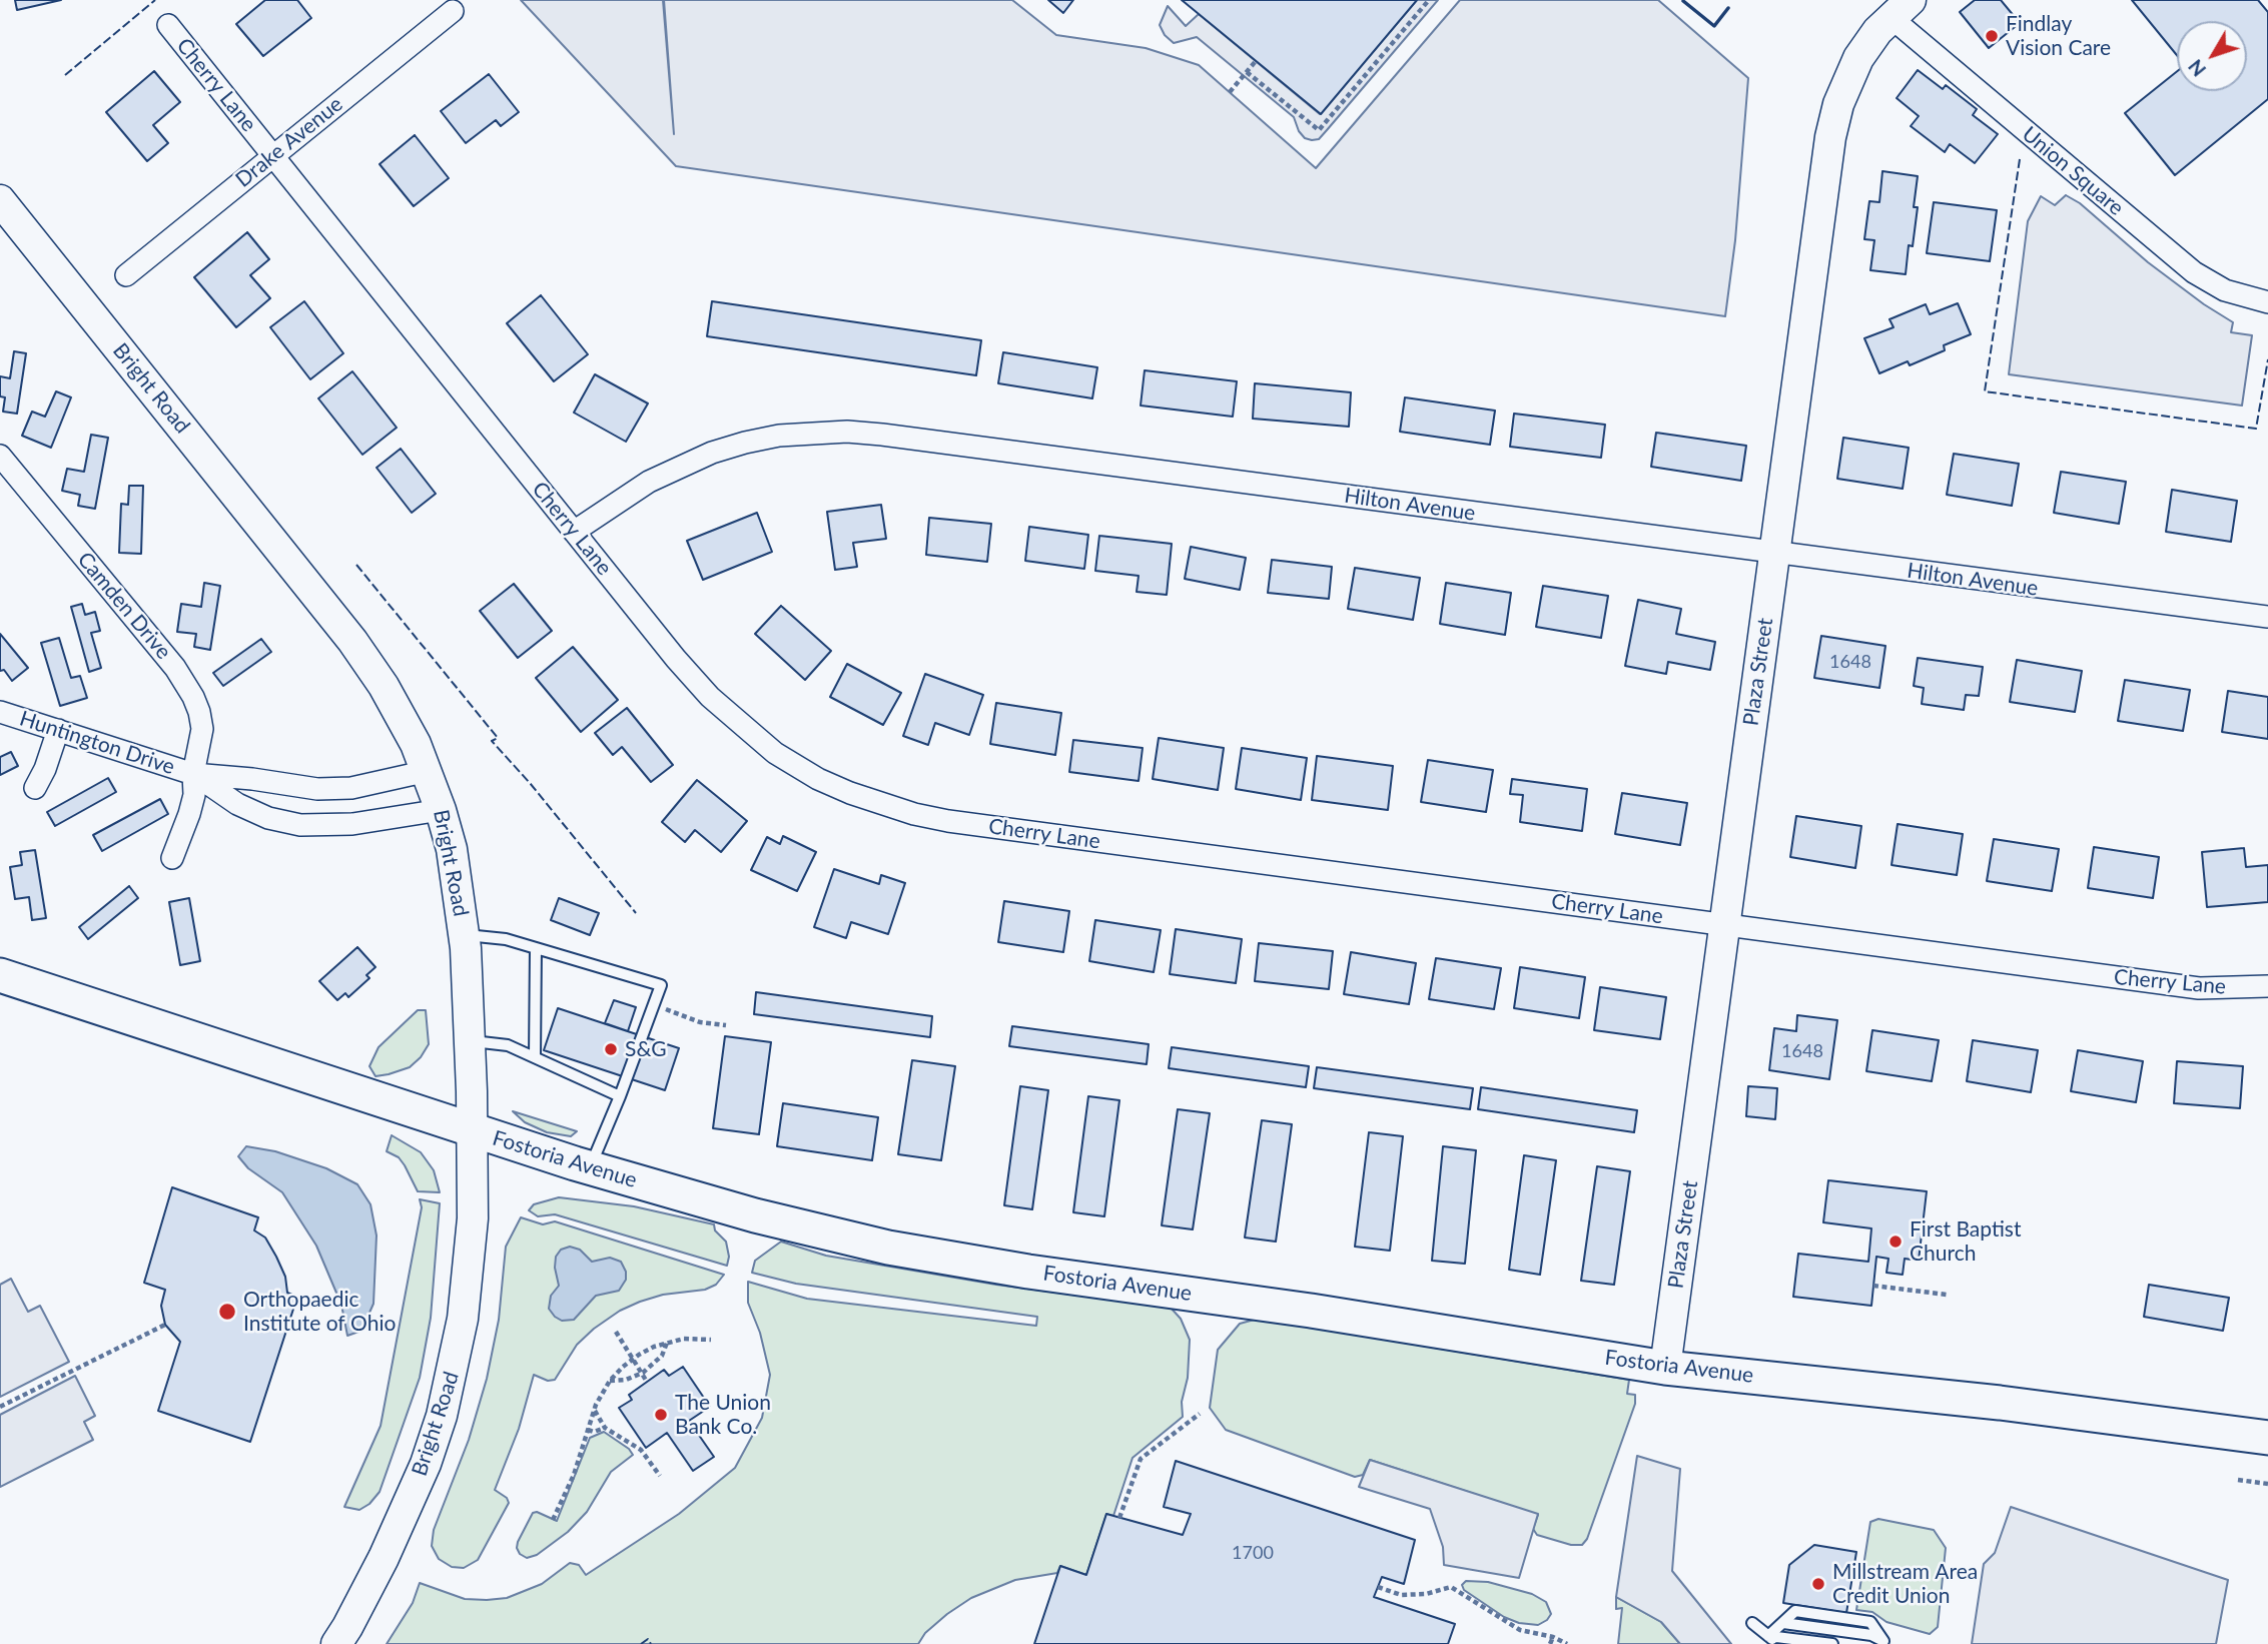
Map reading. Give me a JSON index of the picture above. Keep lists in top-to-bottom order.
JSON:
{
  "streets": {
    "main road": ["Bright Road", "Plaza Street", "Fostoria Avenue"],
    "street": [
      "Cherry Lane",
      "Drake Avenue",
      "Union Square",
      "Hilton Avenue",
      "Camden Drive",
      "Huntington Drive"
    ]
  },
  "crossings": [
    ["Cherry Lane", "Drake Avenue"],
    ["Cherry Lane", "Hilton Avenue"],
    ["Cherry Lane", "Plaza Street"],
    ["Union Square", "Plaza Street"],
    ["Bright Road", "Huntington Drive"],
    ["Bright Road", "Fostoria Avenue"],
    ["Hilton Avenue", "Plaza Street"],
    ["Camden Drive", "Huntington Drive"],
    ["Plaza Street", "Fostoria Avenue"]
  ],
  "places": [
    "Findlay Vision Care",
    "S&G",
    "First Baptist Church",
    "Orthopaedic Institute of Ohio",
    "The Union Bank Co.",
    "Millstream Area Credit Union"
  ],
  "house_numbers": ["1648", "1648", "1700"],
  "north": "bottom left"
}
